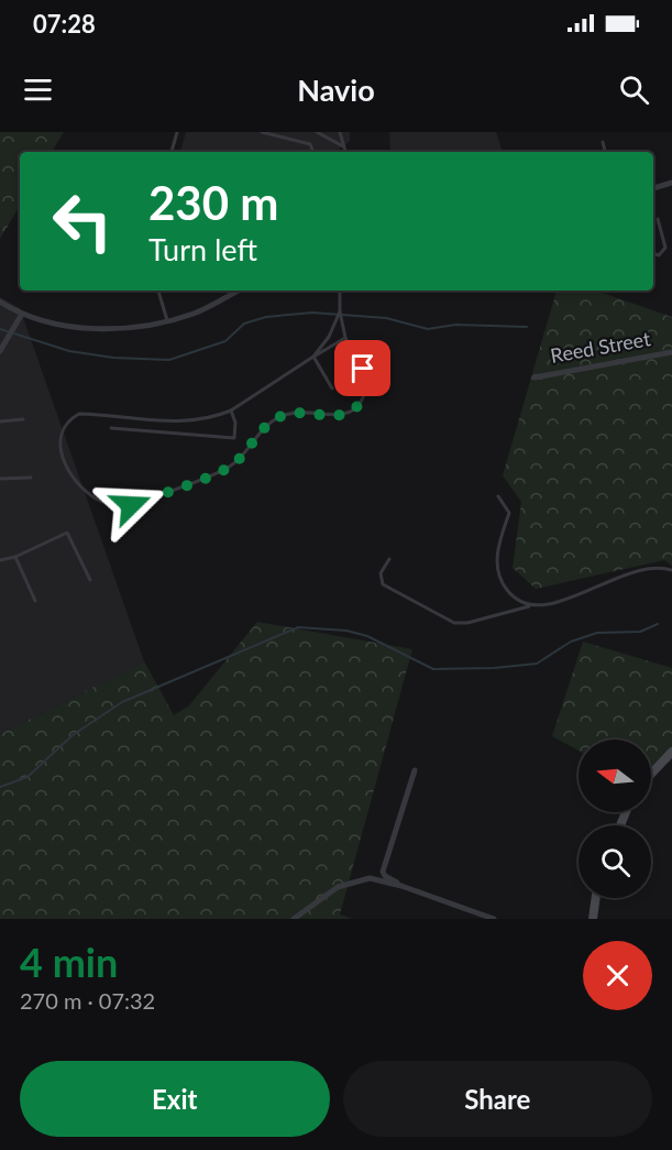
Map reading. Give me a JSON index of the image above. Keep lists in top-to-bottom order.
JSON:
{
  "streets": {
    "street": ["Reed Street"]
  },
  "north": "left",
  "page": {
    "status": "07:28",
    "header": "Navio",
    "turn": ["230 m", "Turn left"],
    "heading": ["4 min", "270 m · 07:32"],
    "buttons": ["Exit", "Share"]
  }
}
